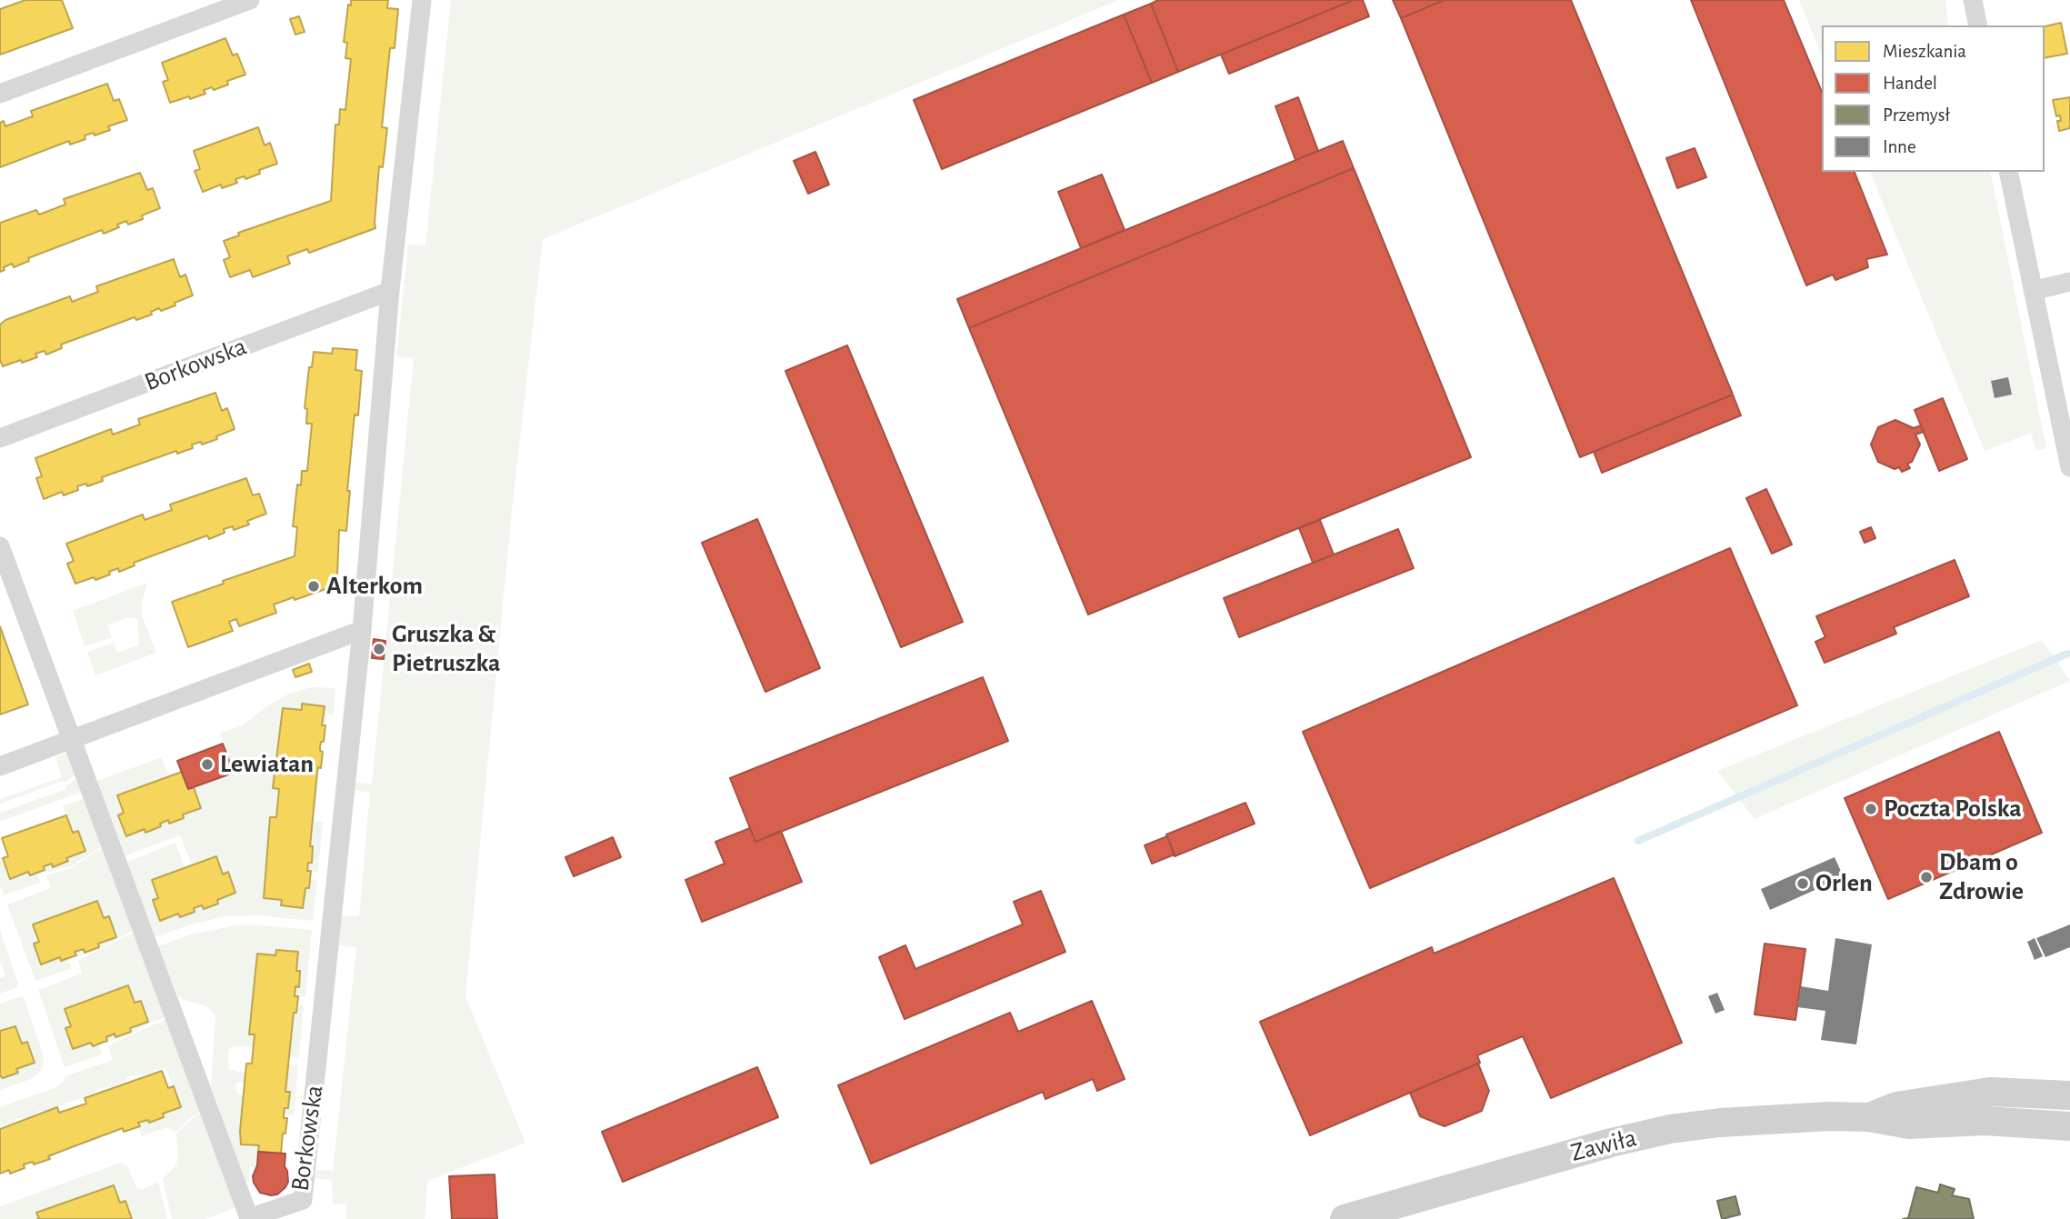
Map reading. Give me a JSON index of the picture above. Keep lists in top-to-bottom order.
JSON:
{
  "streets": {
    "street": ["Borkowska", "Zawiła"]
  },
  "places": [
    "Alterkom",
    "Gruszka & Pietruszka",
    "Lewiatan",
    "Poczta Polska",
    "Dbam o Zdrowie",
    "Orlen"
  ],
  "legend": [
    "Mieszkania",
    "Handel",
    "Przemysł",
    "Inne"
  ]
}
